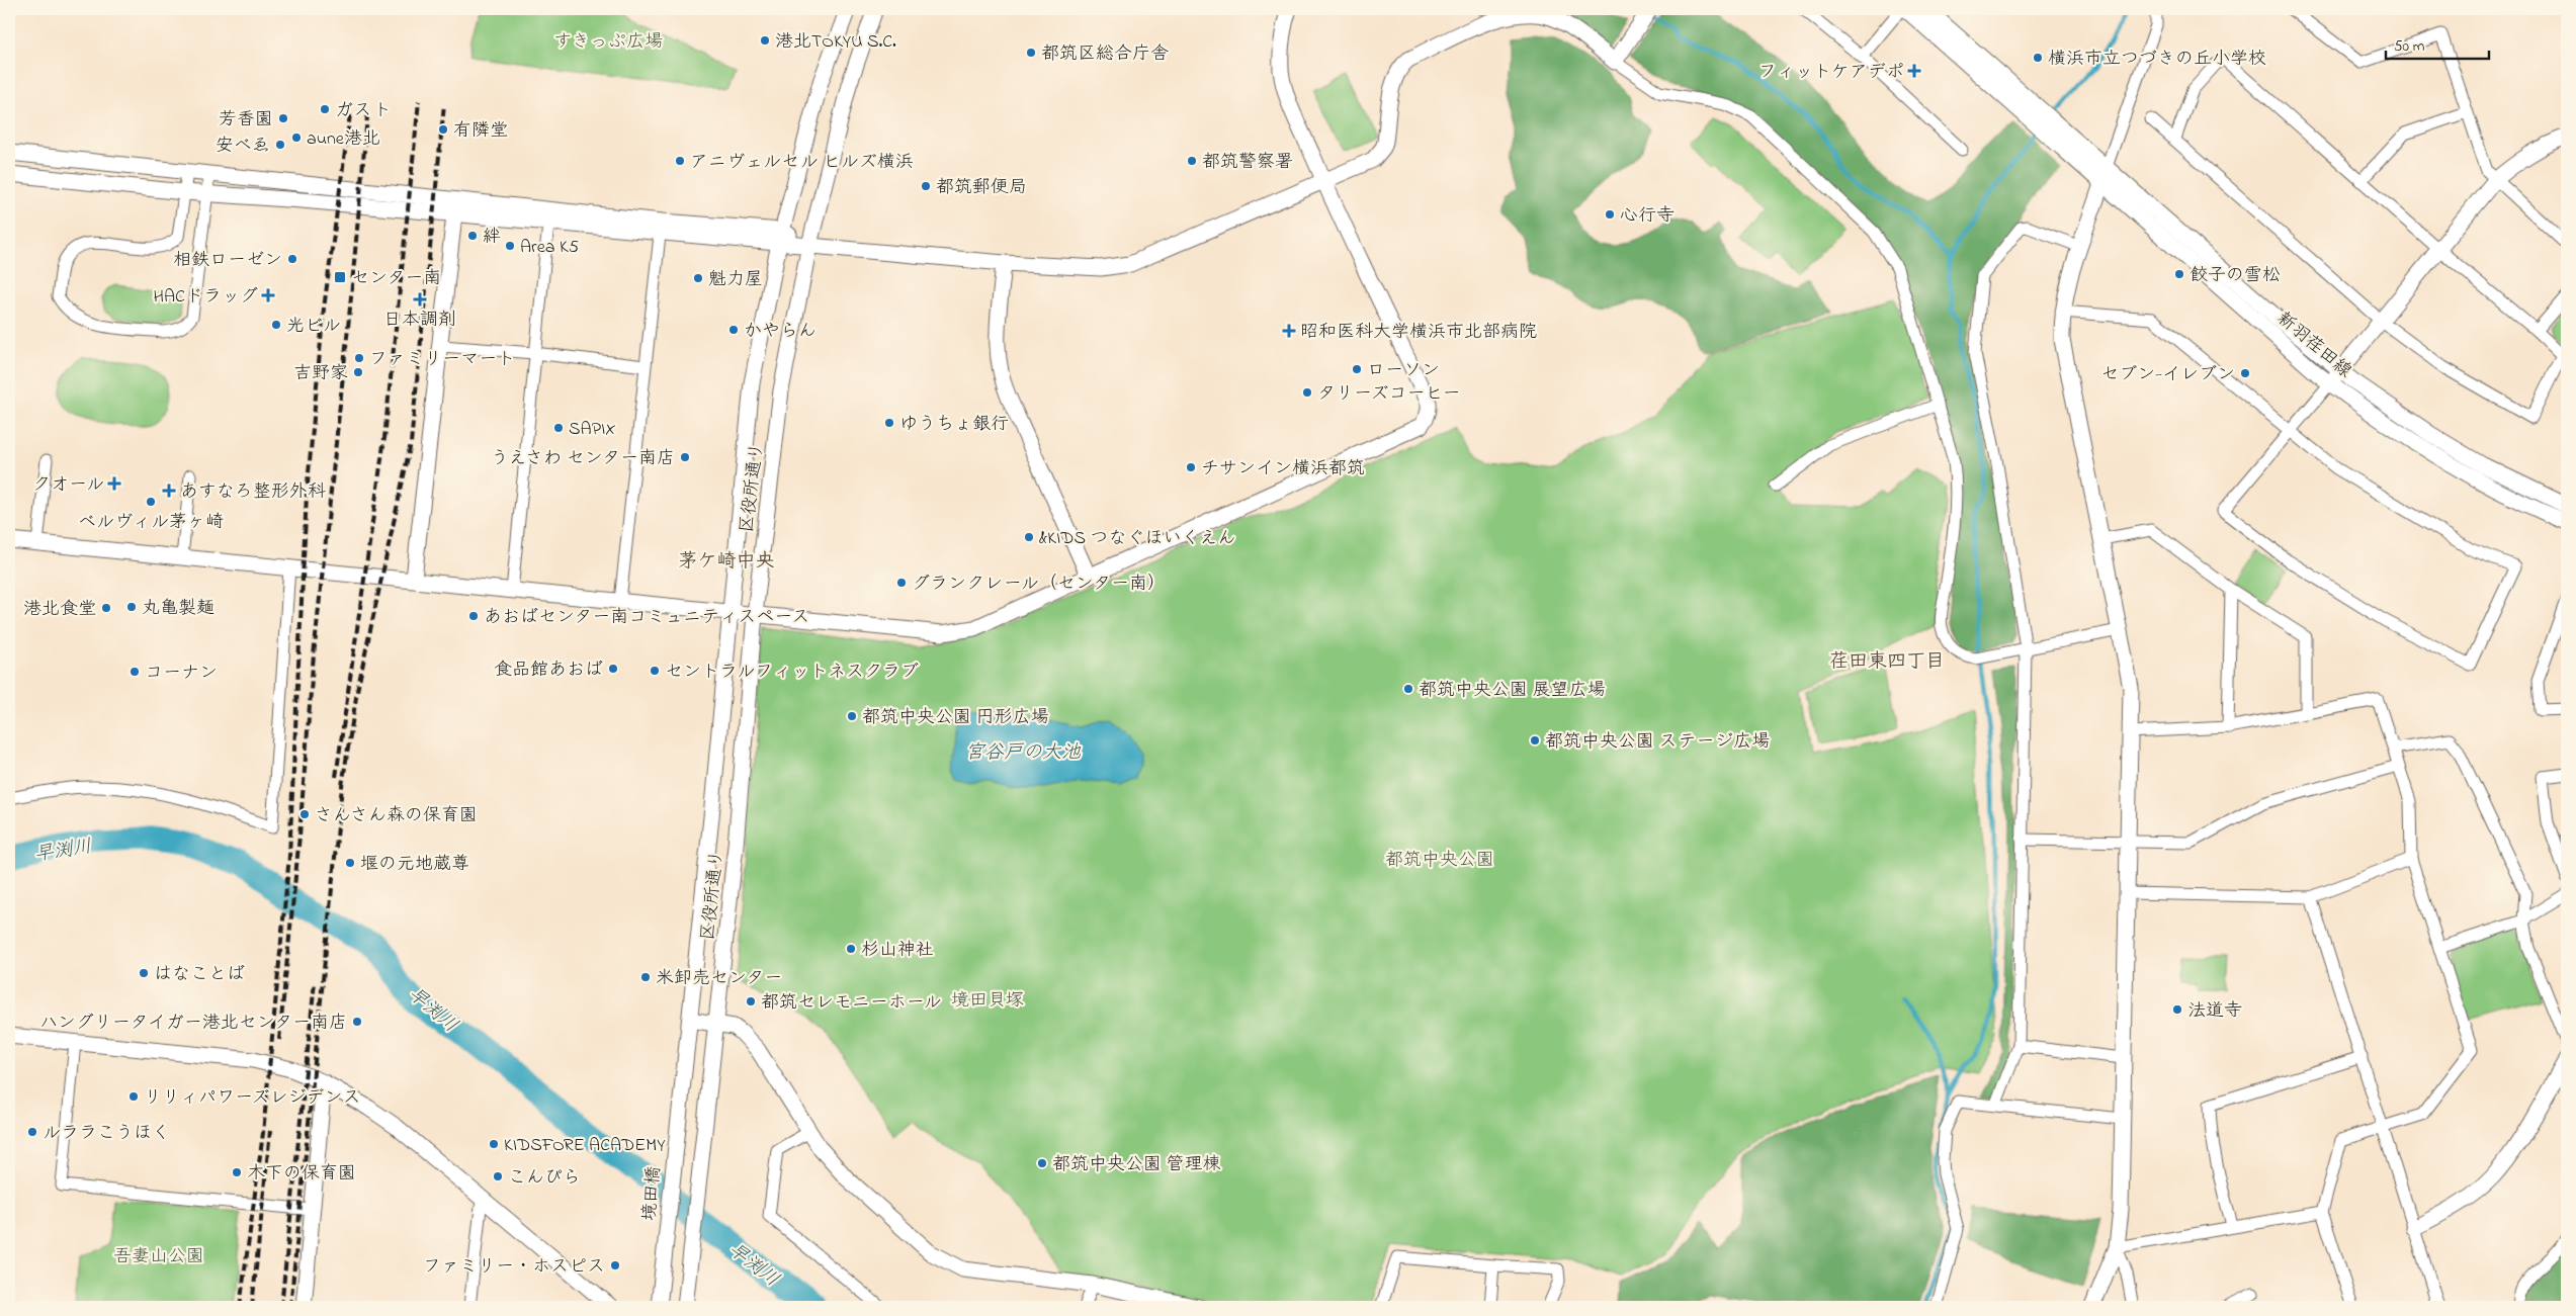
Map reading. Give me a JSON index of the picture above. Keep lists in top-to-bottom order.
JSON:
{
  "streets": {
    "street": ["新羽荏田線", "区役所通り", "境田橋"]
  },
  "crossings": [
    ["区役所通り", "境田橋"]
  ],
  "districts": ["茅ケ崎中央", "荏田東四丁目"],
  "water": ["宮谷戸の大池", "早渕川"],
  "parks": [
    "すきっぷ広場",
    "都筑中央公園",
    "境田貝塚",
    "吾妻山公園"
  ],
  "places": {
    "other": [
      "港北TOKYU S.C.",
      "都筑区総合庁舎",
      "横浜市立つづきの丘小学校",
      "ガスト",
      "芳香園",
      "有隣堂",
      "aune港北",
      "安べゑ",
      "アニヴェルセル ヒルズ横浜",
      "都筑警察署",
      "都筑郵便局",
      "心行寺",
      "絆",
      "Area K5",
      "相鉄ローゼン",
      "餃子の雪松",
      "魁力屋",
      "光ビル",
      "かやらん",
      "ファミリーマート",
      "ローソン",
      "吉野家",
      "セブン-イレブン",
      "タリーズコーヒー",
      "ゆうちょ銀行",
      "SAPIX",
      "うえさわ センター南店",
      "チサンイン横浜都筑",
      "ベルヴィル茅ヶ崎",
      "&KIDS つなぐほいくえん",
      "グランクレール（センター南）",
      "丸亀製麺",
      "港北食堂",
      "あおばセンター南コミュニティスペース",
      "食品館あおば",
      "セントラルフィットネスクラブ",
      "コーナン",
      "都筑中央公園 展望広場",
      "都筑中央公園 円形広場",
      "都筑中央公園 ステージ広場",
      "さんさん森の保育園",
      "堰の元地蔵尊",
      "杉山神社",
      "はなことば",
      "米卸売センター",
      "都筑セレモニーホール",
      "法道寺",
      "ハングリータイガー港北センター南店",
      "リリィパワーズレジデンス",
      "ルララこうほく",
      "KIDSFORE ACADEMY",
      "都筑中央公園 管理棟",
      "木下の保育園",
      "こんぴら",
      "ファミリー・ホスピス"
    ],
    "health": [
      "フィットケアデポ",
      "HACドラッグ",
      "日本調剤",
      "昭和医科大学横浜市北部病院",
      "クオール",
      "あすなろ整形外科"
    ],
    "transit": ["センター南"]
  },
  "scale_bar": "50 m"
}
